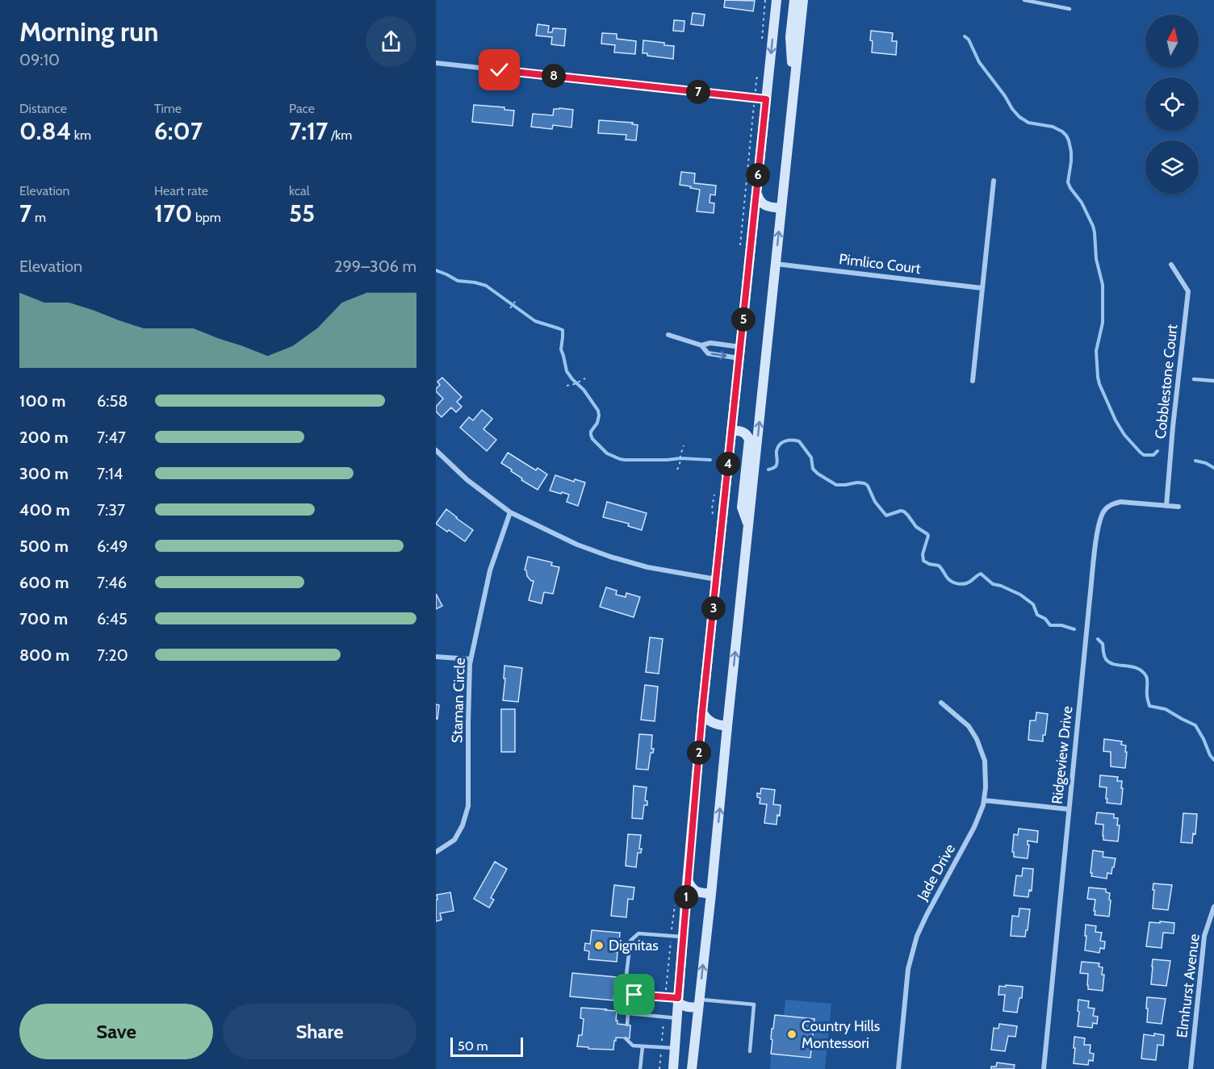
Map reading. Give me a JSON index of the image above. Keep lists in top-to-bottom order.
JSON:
{
  "streets": {
    "street": [
      "Pimlico Court",
      "Cobblestone Court",
      "Staman Circle",
      "Ridgeview Drive",
      "Jade Drive",
      "Elmhurst Avenue"
    ]
  },
  "crossings": [
    ["Cobblestone Court", "Ridgeview Drive"]
  ],
  "places": ["Dignitas", "Country Hills Montessori"],
  "scale_bar": "50 m",
  "north": "top",
  "page": {
    "heading": ["Morning run", "09:10"],
    "pins": [
      "8",
      "7",
      "6",
      "5",
      "4",
      "3",
      "2",
      "1"
    ],
    "stats": [
      ["Distance", "0.84 km"],
      ["Time", "6:07"],
      ["Pace", "7:17 /km"],
      ["Elevation", "7 m"],
      ["Heart rate", "170 bpm"],
      ["kcal", "55"]
    ],
    "chart": ["Elevation", "299–306 m"],
    "list": [
      {
        "name": "100 m",
        "note": "6:58"
      },
      {
        "name": "200 m",
        "note": "7:47"
      },
      {
        "name": "300 m",
        "note": "7:14"
      },
      {
        "name": "400 m",
        "note": "7:37"
      },
      {
        "name": "500 m",
        "note": "6:49"
      },
      {
        "name": "600 m",
        "note": "7:46"
      },
      {
        "name": "700 m",
        "note": "6:45"
      },
      {
        "name": "800 m",
        "note": "7:20"
      }
    ],
    "buttons": ["Save", "Share"],
    "scale": "50 m"
  }
}
